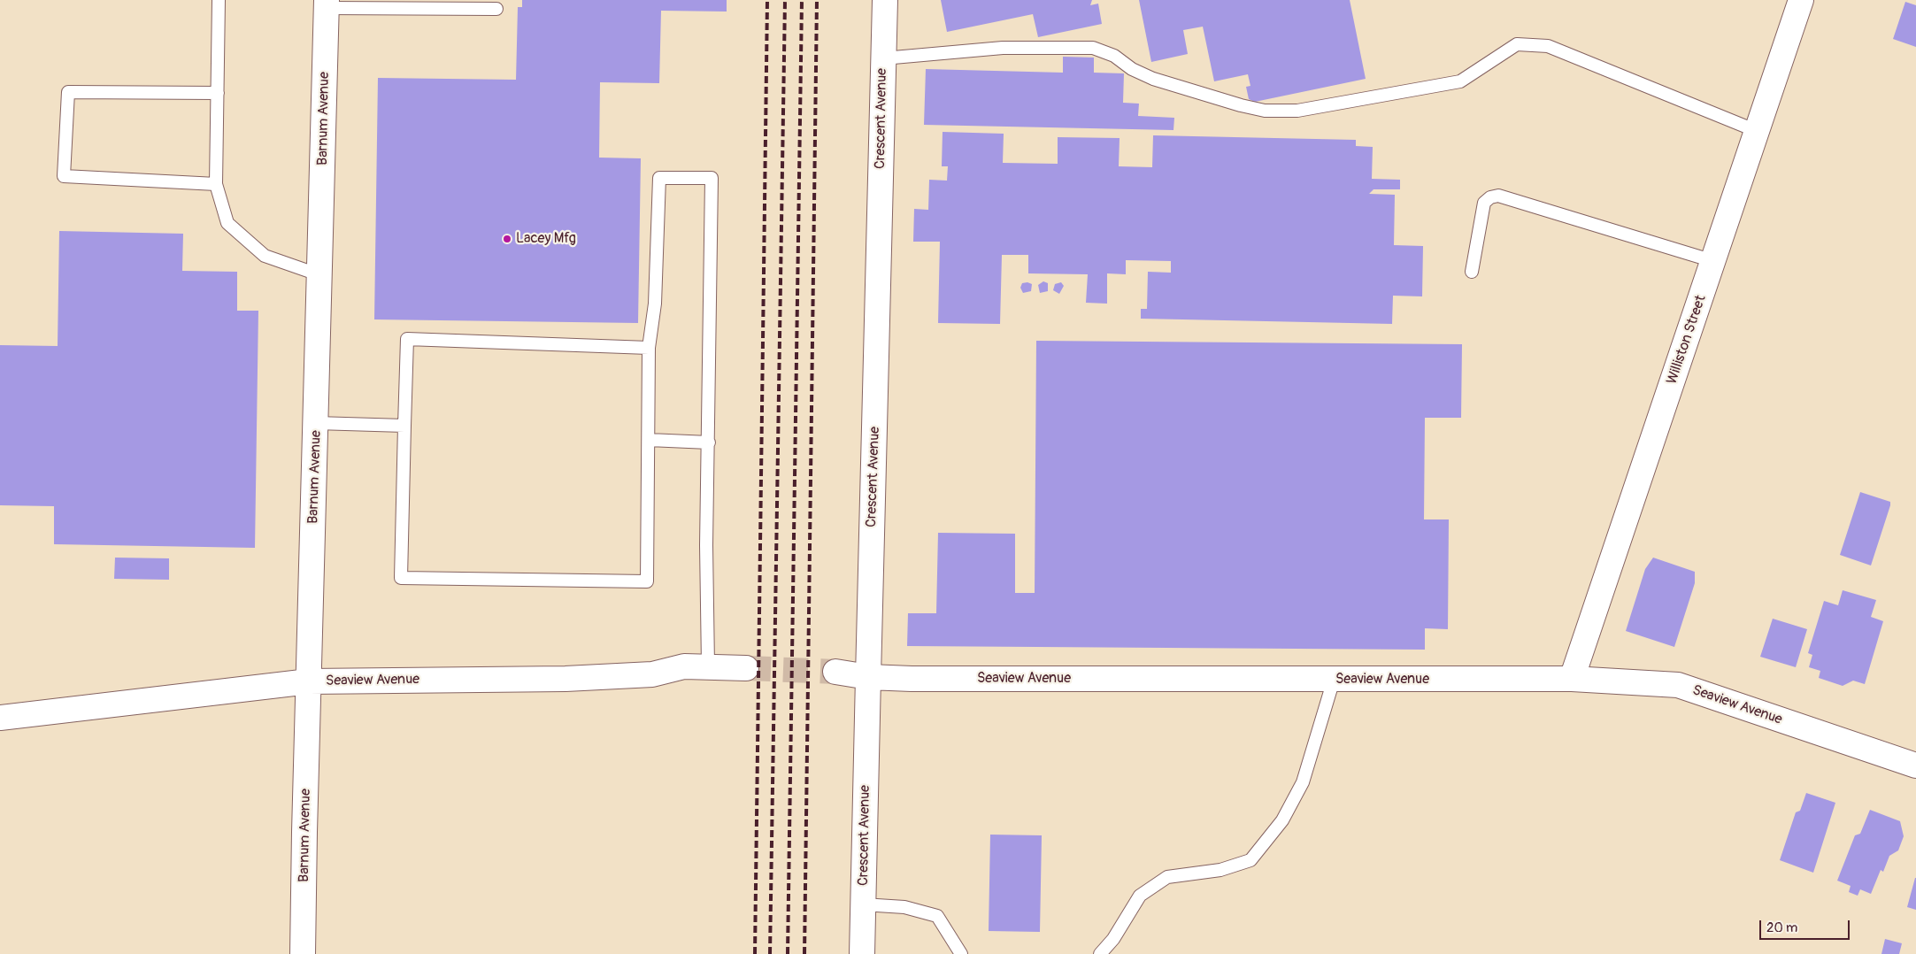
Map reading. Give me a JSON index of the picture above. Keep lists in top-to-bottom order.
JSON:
{
  "streets": {
    "main road": [
      "Barnum Avenue",
      "Crescent Avenue",
      "Williston Street",
      "Seaview Avenue"
    ]
  },
  "crossings": [
    ["Barnum Avenue", "Seaview Avenue"],
    ["Crescent Avenue", "Seaview Avenue"],
    ["Williston Street", "Seaview Avenue"]
  ],
  "places": ["Lacey Mfg"],
  "scale_bar": "20 m"
}
